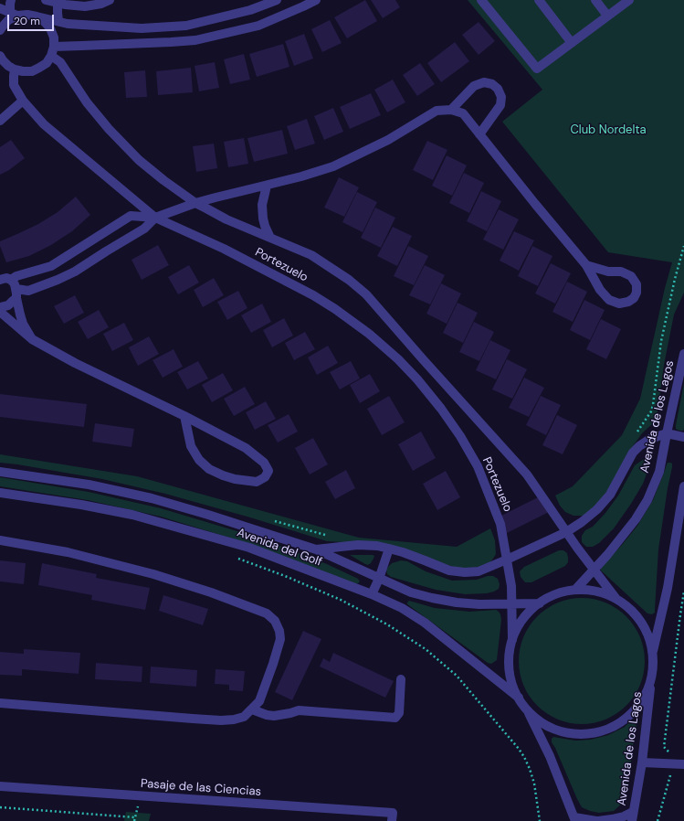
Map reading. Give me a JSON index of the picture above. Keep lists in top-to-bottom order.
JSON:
{
  "streets": {
    "street": [
      "Portezuelo",
      "Avenida de los Lagos",
      "Avenida del Golf",
      "Pasaje de las Ciencias"
    ]
  },
  "crossings": [
    ["Portezuelo", "Avenida de los Lagos"],
    ["Portezuelo", "Avenida del Golf"]
  ],
  "parks": ["Club Nordelta"],
  "scale_bar": "20 m"
}
